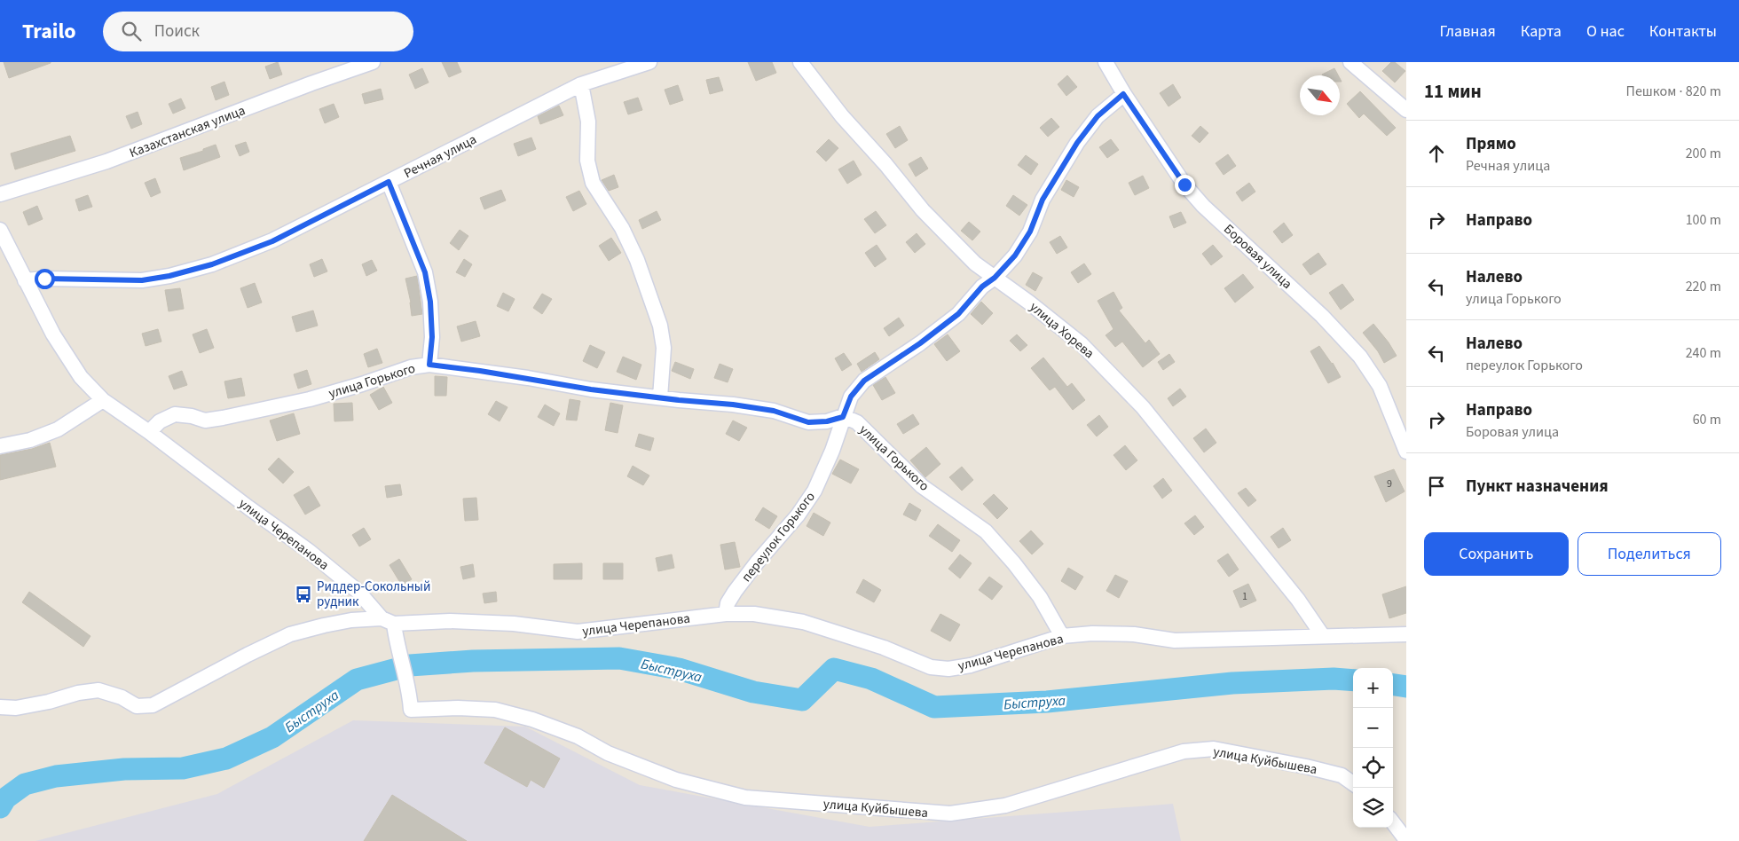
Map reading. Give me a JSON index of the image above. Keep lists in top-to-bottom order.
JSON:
{
  "streets": {
    "street": [
      "Казахстанская улица",
      "Речная улица",
      "Боровая улица",
      "улица Хорева",
      "улица Горького",
      "улица Черепанова",
      "переулок Горького",
      "улица Куйбышева"
    ]
  },
  "crossings": [
    ["Речная улица", "улица Черепанова"],
    ["Боровая улица", "переулок Горького"],
    ["улица Хорева", "улица Черепанова"],
    ["улица Хорева", "переулок Горького"],
    ["улица Горького", "улица Черепанова"],
    ["улица Горького", "переулок Горького"],
    ["улица Черепанова", "переулок Горького"],
    ["улица Черепанова", "улица Куйбышева"]
  ],
  "water": ["Быструха"],
  "places": {
    "bus stop": ["Риддер-Сокольный рудник"]
  },
  "house_numbers": ["9", "1"],
  "north": "bottom right",
  "page": {
    "header": "Trailo",
    "search": "Поиск",
    "nav": [
      "Главная",
      "Карта",
      "О нас",
      "Контакты"
    ],
    "heading": ["11 мин", "Пешком · 820 m"],
    "list": [
      ["Прямо", "Речная улица", "200 m"],
      ["Направо", "100 m"],
      ["Налево", "улица Горького", "220 m"],
      ["Налево", "переулок Горького", "240 m"],
      ["Направо", "Боровая улица", "60 m"],
      "Пункт назначения"
    ],
    "buttons": ["Сохранить", "Поделиться"],
    "map_buttons": ["+", "−"]
  }
}
